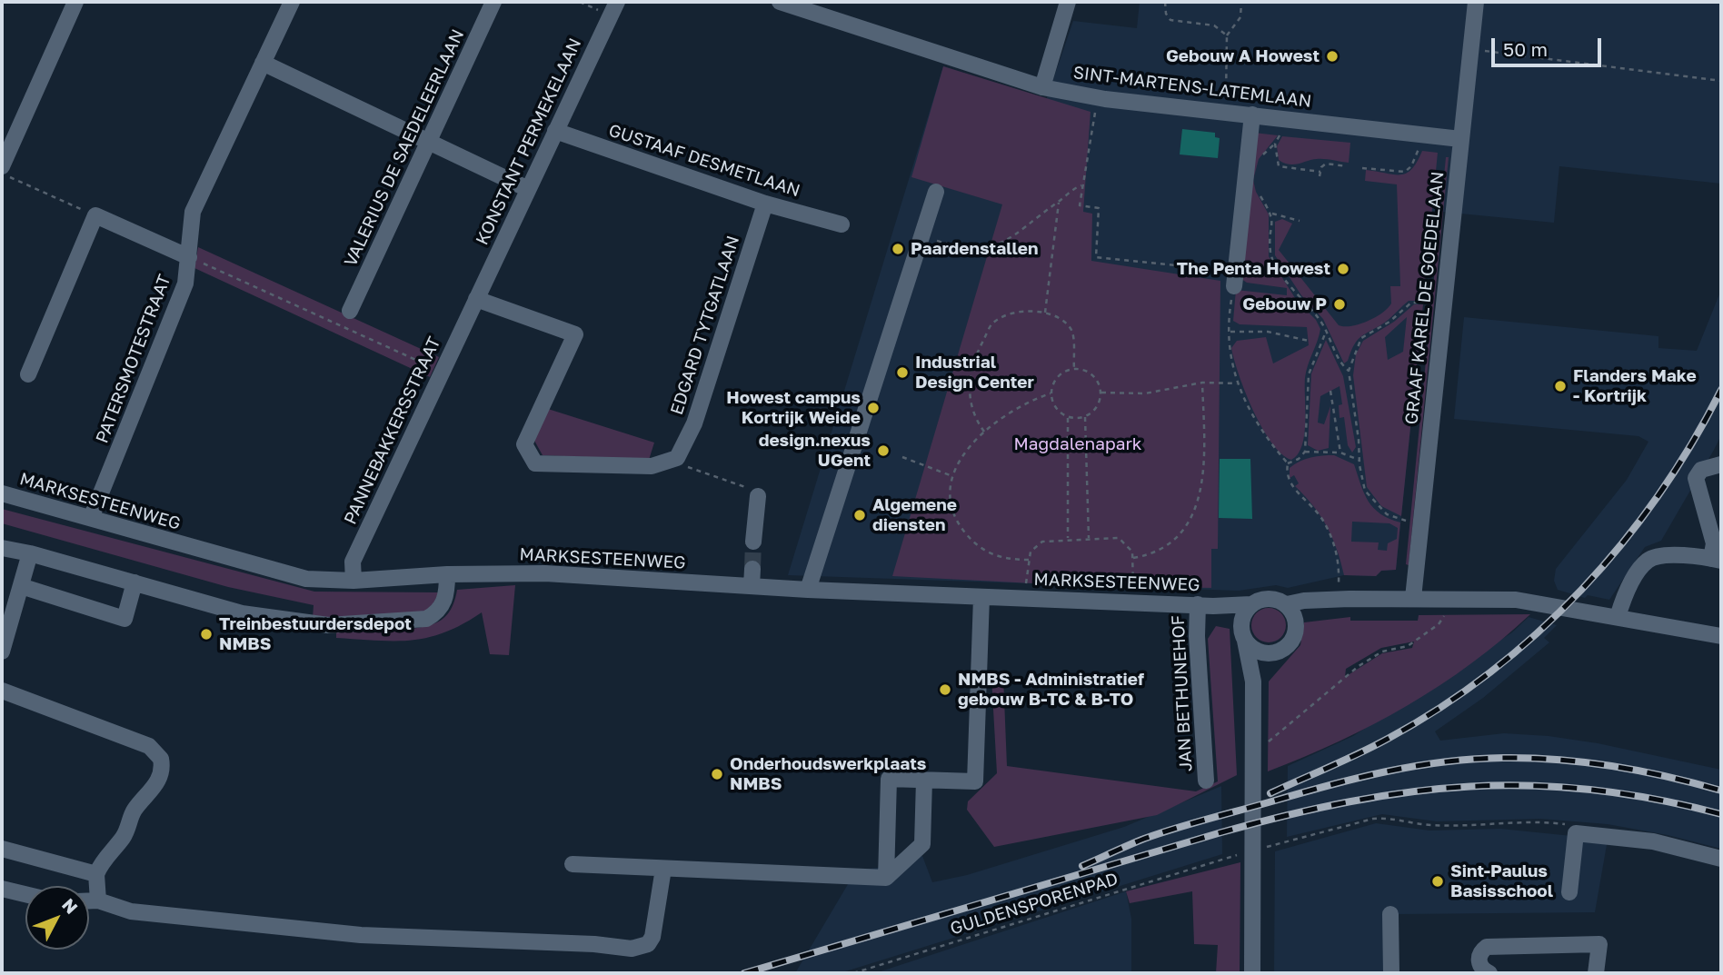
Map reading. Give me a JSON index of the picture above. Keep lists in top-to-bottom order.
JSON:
{
  "streets": {
    "street": [
      "SINT-MARTENS-LATEMLAAN",
      "KONSTANT PERMEKELAAN",
      "VALERIUS DE SAEDELEERLAAN",
      "GUSTAAF DESMETLAAN",
      "GRAAF KAREL DE GOEDELAAN",
      "EDGARD TYTGATLAAN",
      "PATERSMOTESTRAAT",
      "PANNEBAKKERSSTRAAT",
      "MARKSESTEENWEG",
      "JAN BETHUNEHOF"
    ],
    "path": ["GULDENSPORENPAD"]
  },
  "crossings": [
    ["SINT-MARTENS-LATEMLAAN", "GRAAF KAREL DE GOEDELAAN"],
    ["KONSTANT PERMEKELAAN", "GUSTAAF DESMETLAAN"],
    ["KONSTANT PERMEKELAAN", "PANNEBAKKERSSTRAAT"],
    ["GUSTAAF DESMETLAAN", "EDGARD TYTGATLAAN"],
    ["PATERSMOTESTRAAT", "MARKSESTEENWEG"],
    ["PANNEBAKKERSSTRAAT", "MARKSESTEENWEG"],
    ["MARKSESTEENWEG", "JAN BETHUNEHOF"]
  ],
  "parks": ["Magdalenapark"],
  "places": [
    "Gebouw A Howest",
    "Paardenstallen",
    "The Penta Howest",
    "Gebouw P",
    "Industrial Design Center",
    "Flanders Make - Kortrijk",
    "Howest campus Kortrijk Weide",
    "design.nexus UGent",
    "Algemene diensten",
    "Treinbestuurdersdepot NMBS",
    "NMBS - Administratief gebouw B-TC & B-TO",
    "Onderhoudswerkplaats NMBS",
    "Sint-Paulus Basisschool"
  ],
  "scale_bar": "50 m",
  "north": "top right"
}
